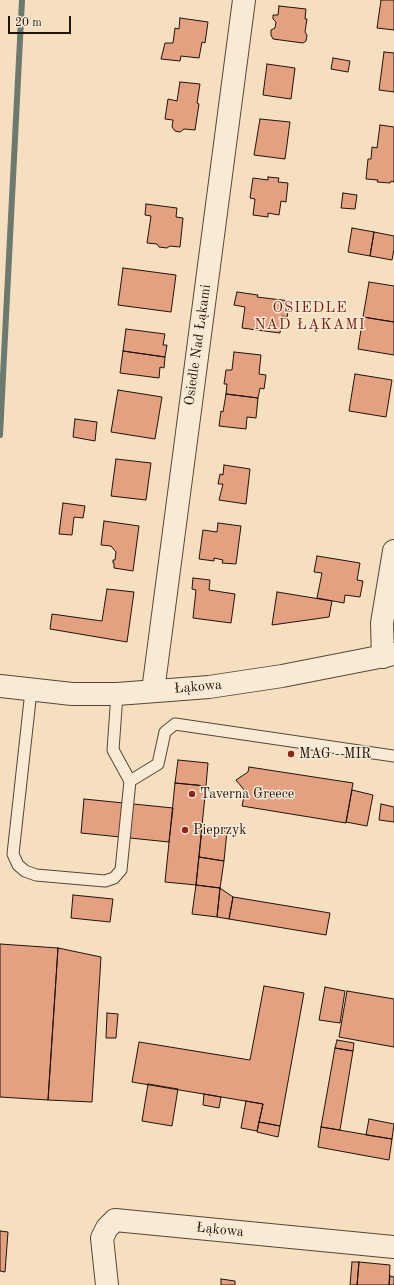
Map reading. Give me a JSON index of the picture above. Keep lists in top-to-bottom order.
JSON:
{
  "streets": {
    "street": ["Osiedle Nad Łąkami", "Łąkowa"]
  },
  "crossings": [
    ["Osiedle Nad Łąkami", "Łąkowa"]
  ],
  "districts": ["OSIEDLE NAD ŁĄKAMI"],
  "places": ["MAG - MIR", "Taverna Greece", "Pieprzyk"],
  "scale_bar": "20 m"
}
